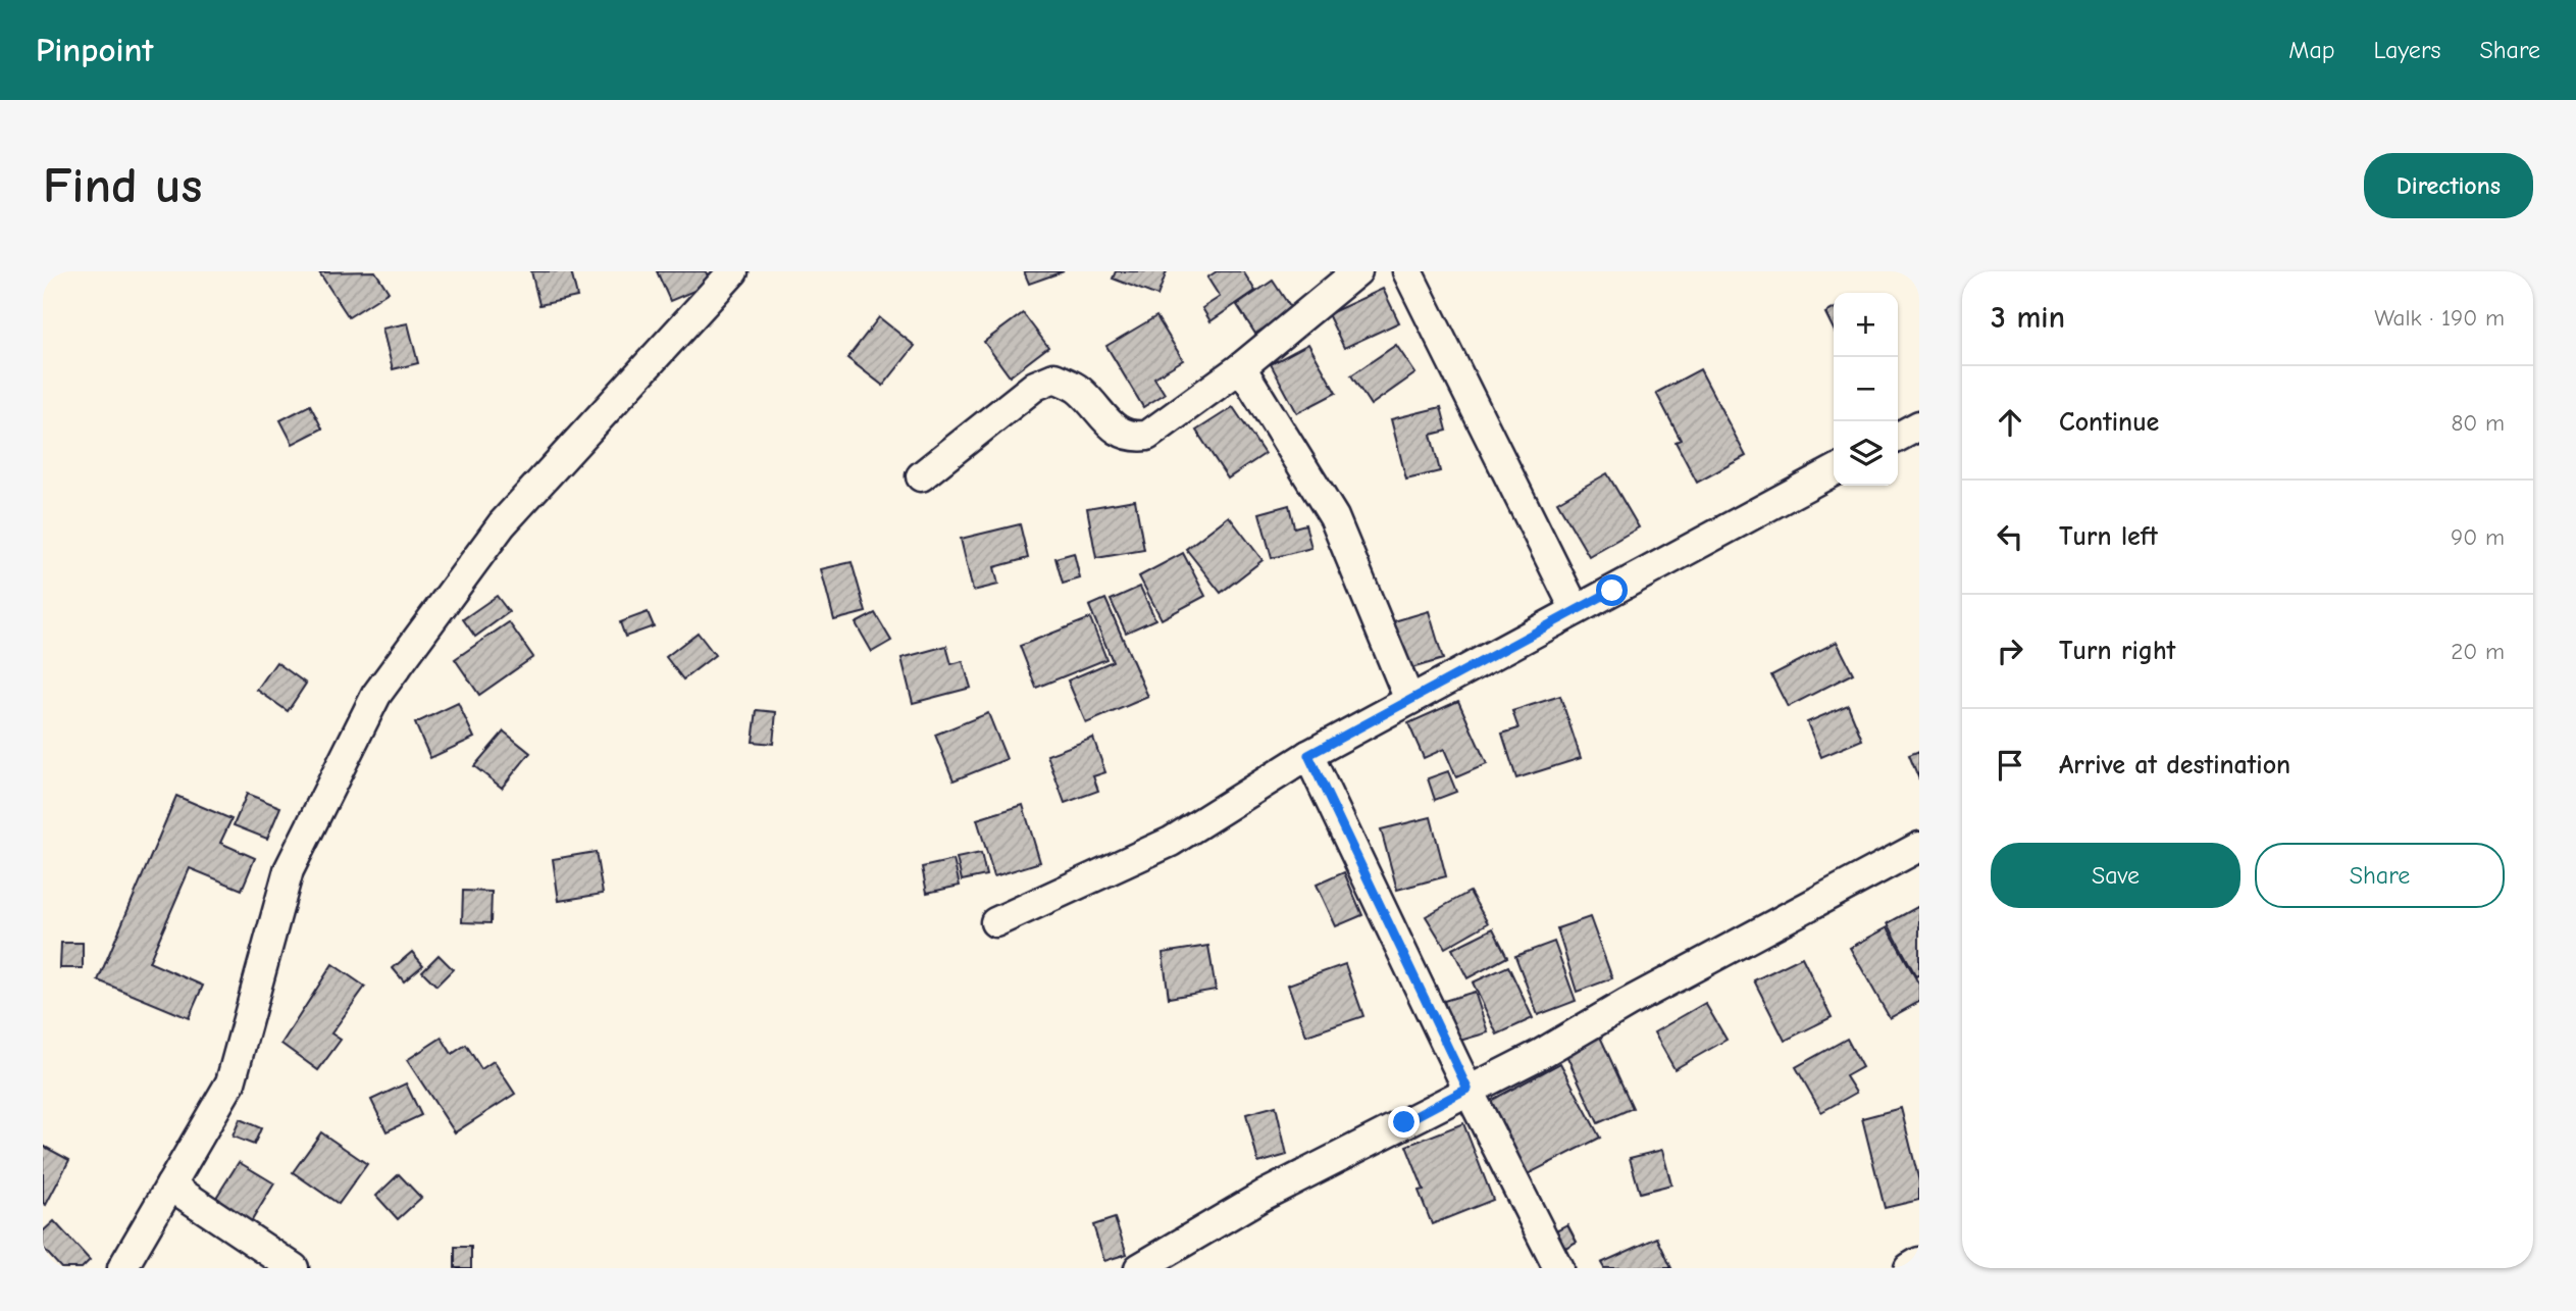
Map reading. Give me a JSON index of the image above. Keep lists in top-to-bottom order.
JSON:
{
  "page": {
    "header": "Pinpoint",
    "nav": ["Map", "Layers", "Share"],
    "buttons": [
      "Directions",
      ["Save", "Share"]
    ],
    "title": "Find us",
    "heading": ["3 min", "Walk · 190 m"],
    "map_buttons": ["+", "−"],
    "list": [
      ["Continue", "80 m"],
      ["Turn left", "90 m"],
      ["Turn right", "20 m"],
      "Arrive at destination"
    ]
  }
}
